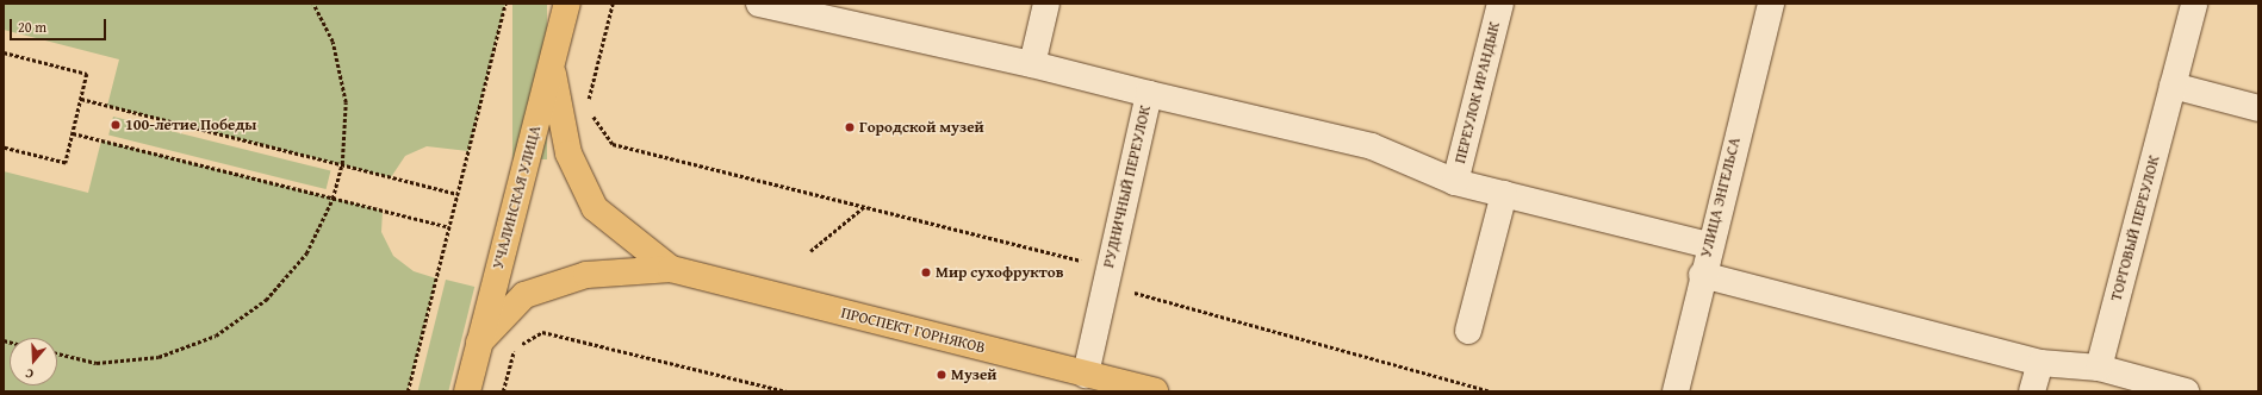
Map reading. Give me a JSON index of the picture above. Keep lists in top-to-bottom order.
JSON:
{
  "streets": {
    "main road": ["УЧАЛИНСКАЯ УЛИЦА", "ПРОСПЕКТ ГОРНЯКОВ"],
    "street": [
      "ПЕРЕУЛОК ИРАНДЫК",
      "РУДНИЧНЫЙ ПЕРЕУЛОК",
      "УЛИЦА ЭНГЕЛЬСА",
      "ТОРГОВЫЙ ПЕРЕУЛОК"
    ]
  },
  "crossings": [
    ["РУДНИЧНЫЙ ПЕРЕУЛОК", "ПРОСПЕКТ ГОРНЯКОВ"]
  ],
  "places": [
    "100-летие Победы",
    "Городской музей",
    "Мир сухофруктов",
    "Музей"
  ],
  "scale_bar": "20 m",
  "north": "bottom"
}
